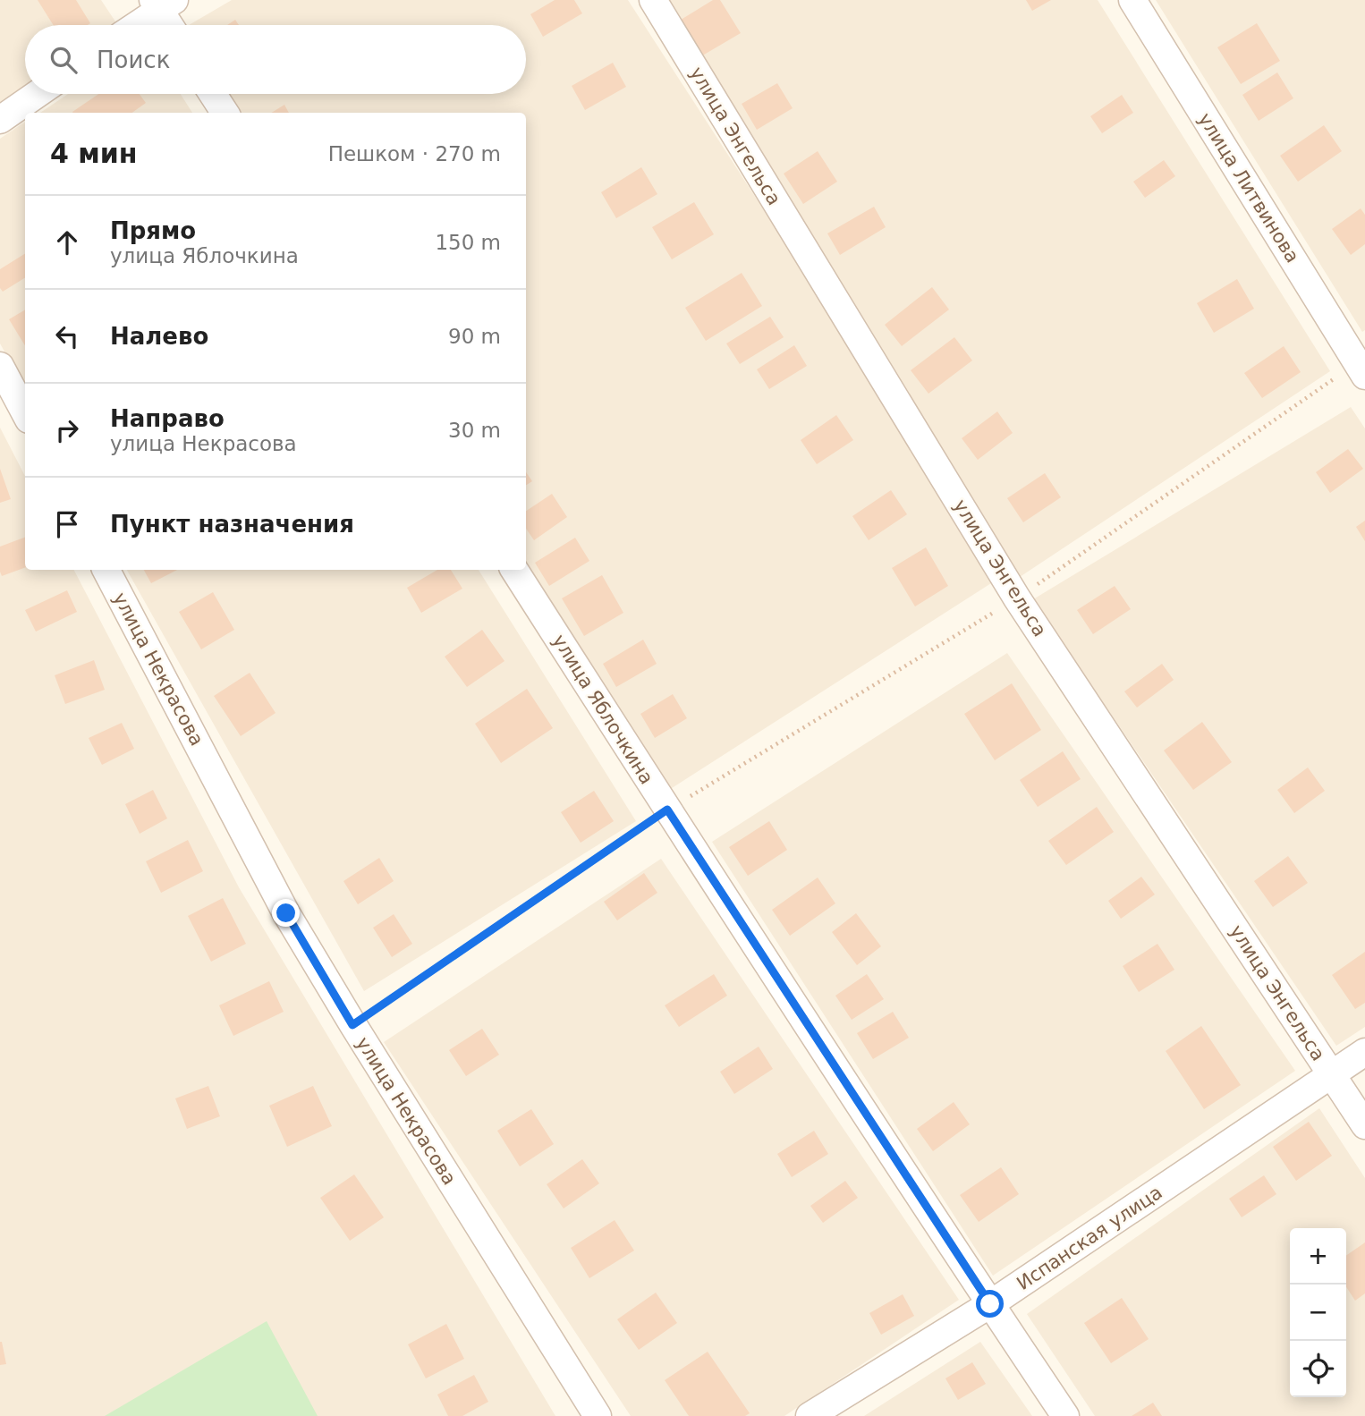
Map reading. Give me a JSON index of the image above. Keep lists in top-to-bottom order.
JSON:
{
  "streets": {
    "street": [
      "улица Энгельса",
      "улица Литвинова",
      "улица Некрасова",
      "улица Яблочкина",
      "Испанская улица"
    ]
  },
  "crossings": [
    ["улица Энгельса", "Испанская улица"],
    ["улица Яблочкина", "Испанская улица"]
  ],
  "page": {
    "search": "Поиск",
    "heading": ["4 мин", "Пешком · 270 m"],
    "list": [
      ["Прямо", "улица Яблочкина", "150 m"],
      ["Налево", "90 m"],
      ["Направо", "улица Некрасова", "30 m"],
      "Пункт назначения"
    ],
    "map_buttons": ["+", "−"]
  }
}
